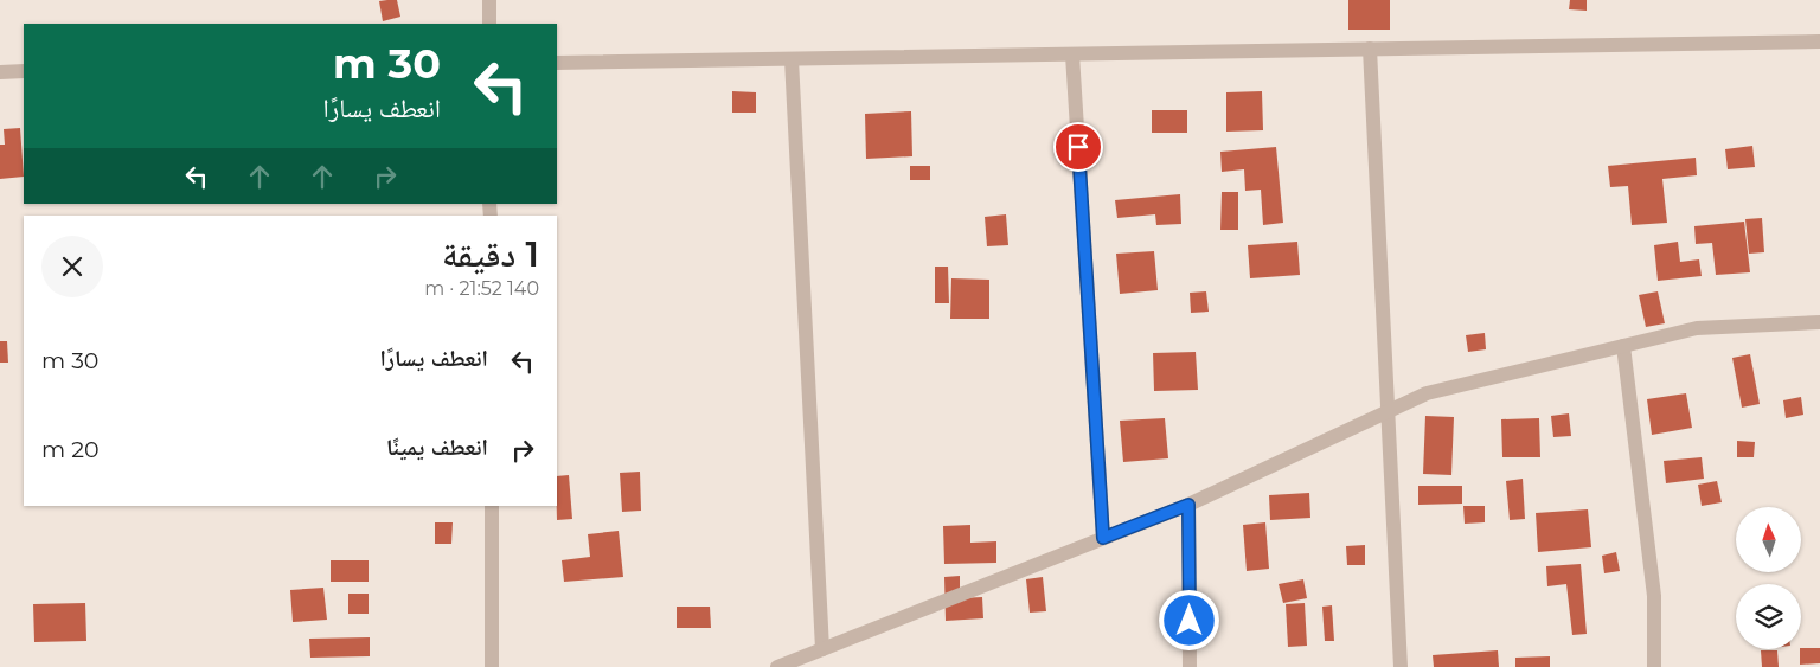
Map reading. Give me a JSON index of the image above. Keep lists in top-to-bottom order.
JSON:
{
  "north": "top",
  "page": {
    "turn": ["30 m", "انعطف يسارًا"],
    "heading": ["1 دقيقة", "140 m · 21:52"],
    "list": [
      {
        "name": "انعطف يسارًا",
        "value": "30 m"
      },
      {
        "name": "انعطف يمينًا",
        "value": "20 m"
      }
    ]
  }
}
